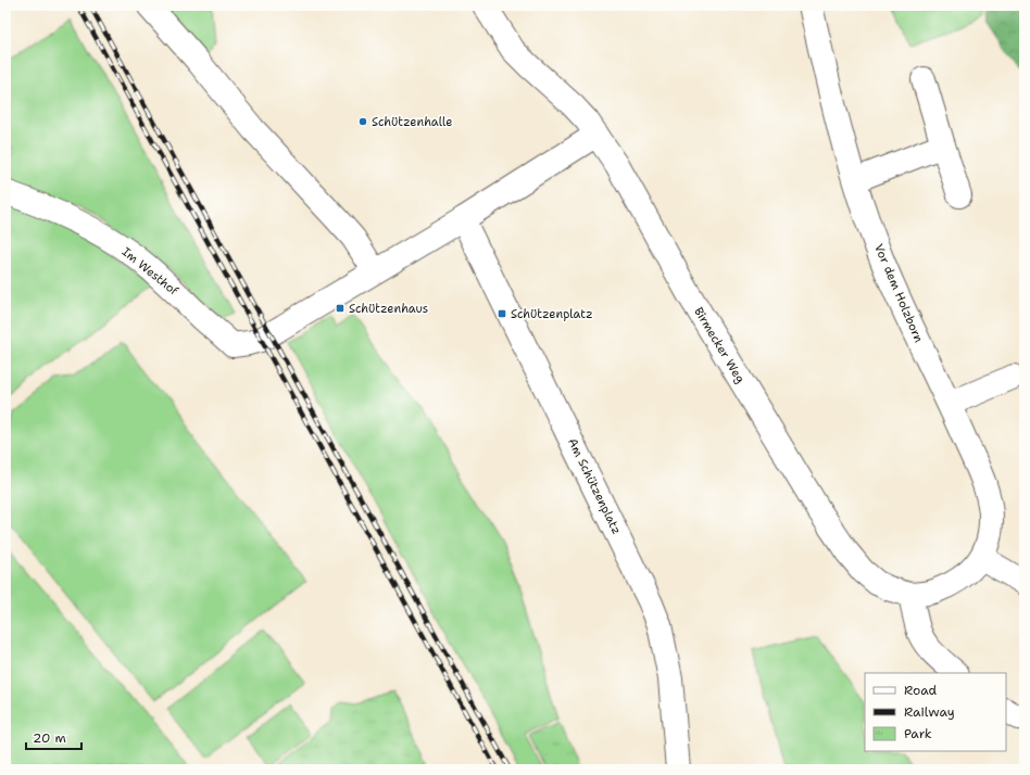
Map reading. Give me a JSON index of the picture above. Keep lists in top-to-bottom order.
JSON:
{
  "streets": {
    "street": [
      "Im Westhof",
      "Vor dem Holzborn",
      "Birmecker Weg",
      "Am Schützenplatz"
    ]
  },
  "crossings": [
    ["Vor dem Holzborn", "Birmecker Weg"]
  ],
  "places": {
    "other": ["Schützenhalle"],
    "transit": ["Schützenhaus", "Schützenplatz"]
  },
  "legend": ["Road", "Railway", "Park"],
  "scale_bar": "20 m"
}
